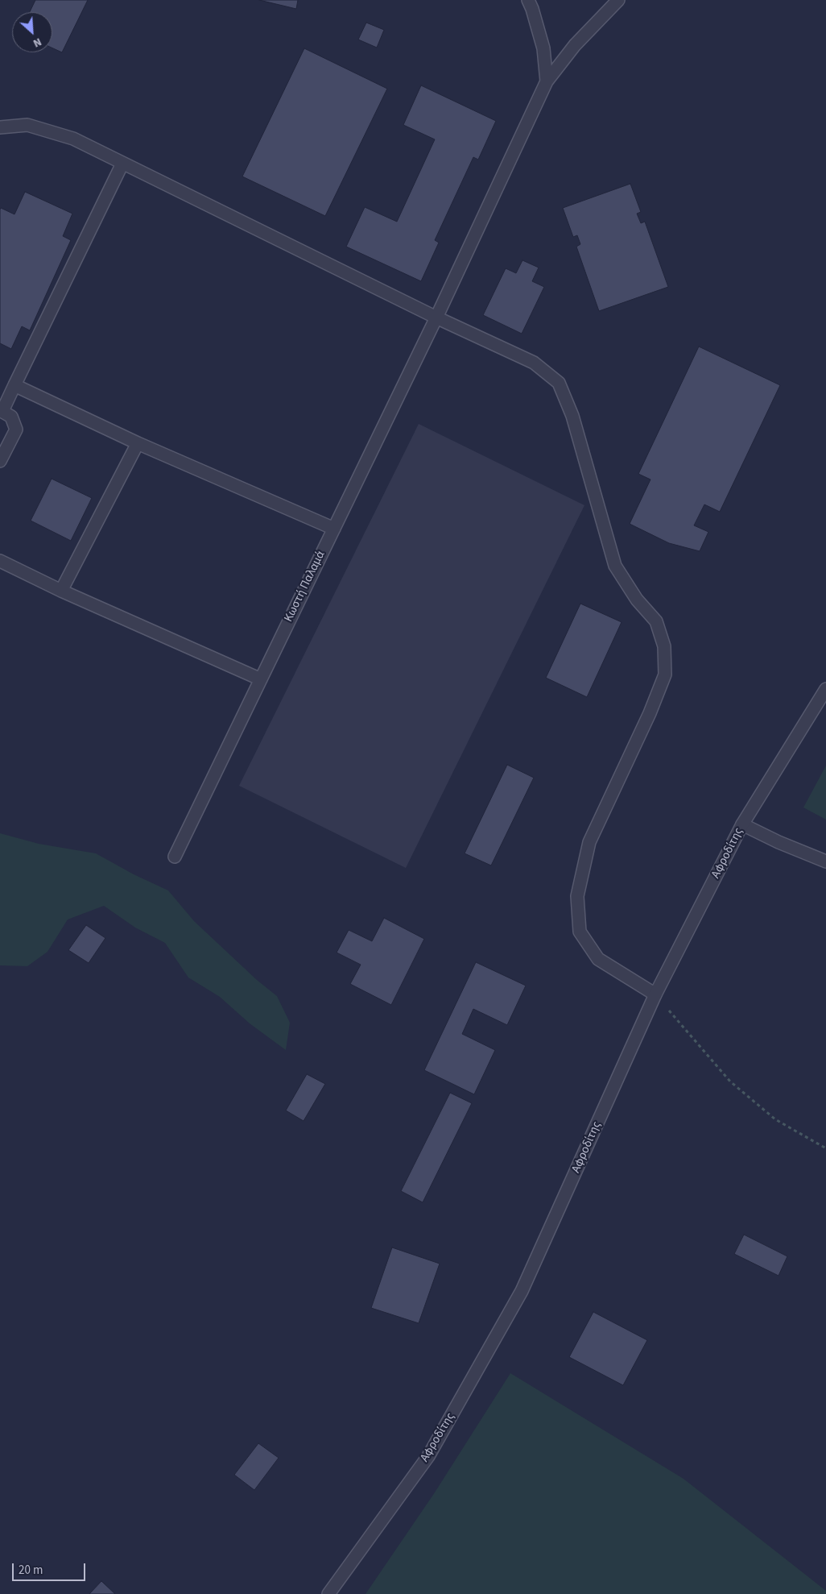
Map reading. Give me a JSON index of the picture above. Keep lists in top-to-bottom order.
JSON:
{
  "streets": {
    "street": ["Κωστή Παλαμά", "Αφροδίτης"]
  },
  "scale_bar": "20 m",
  "north": "bottom right"
}
